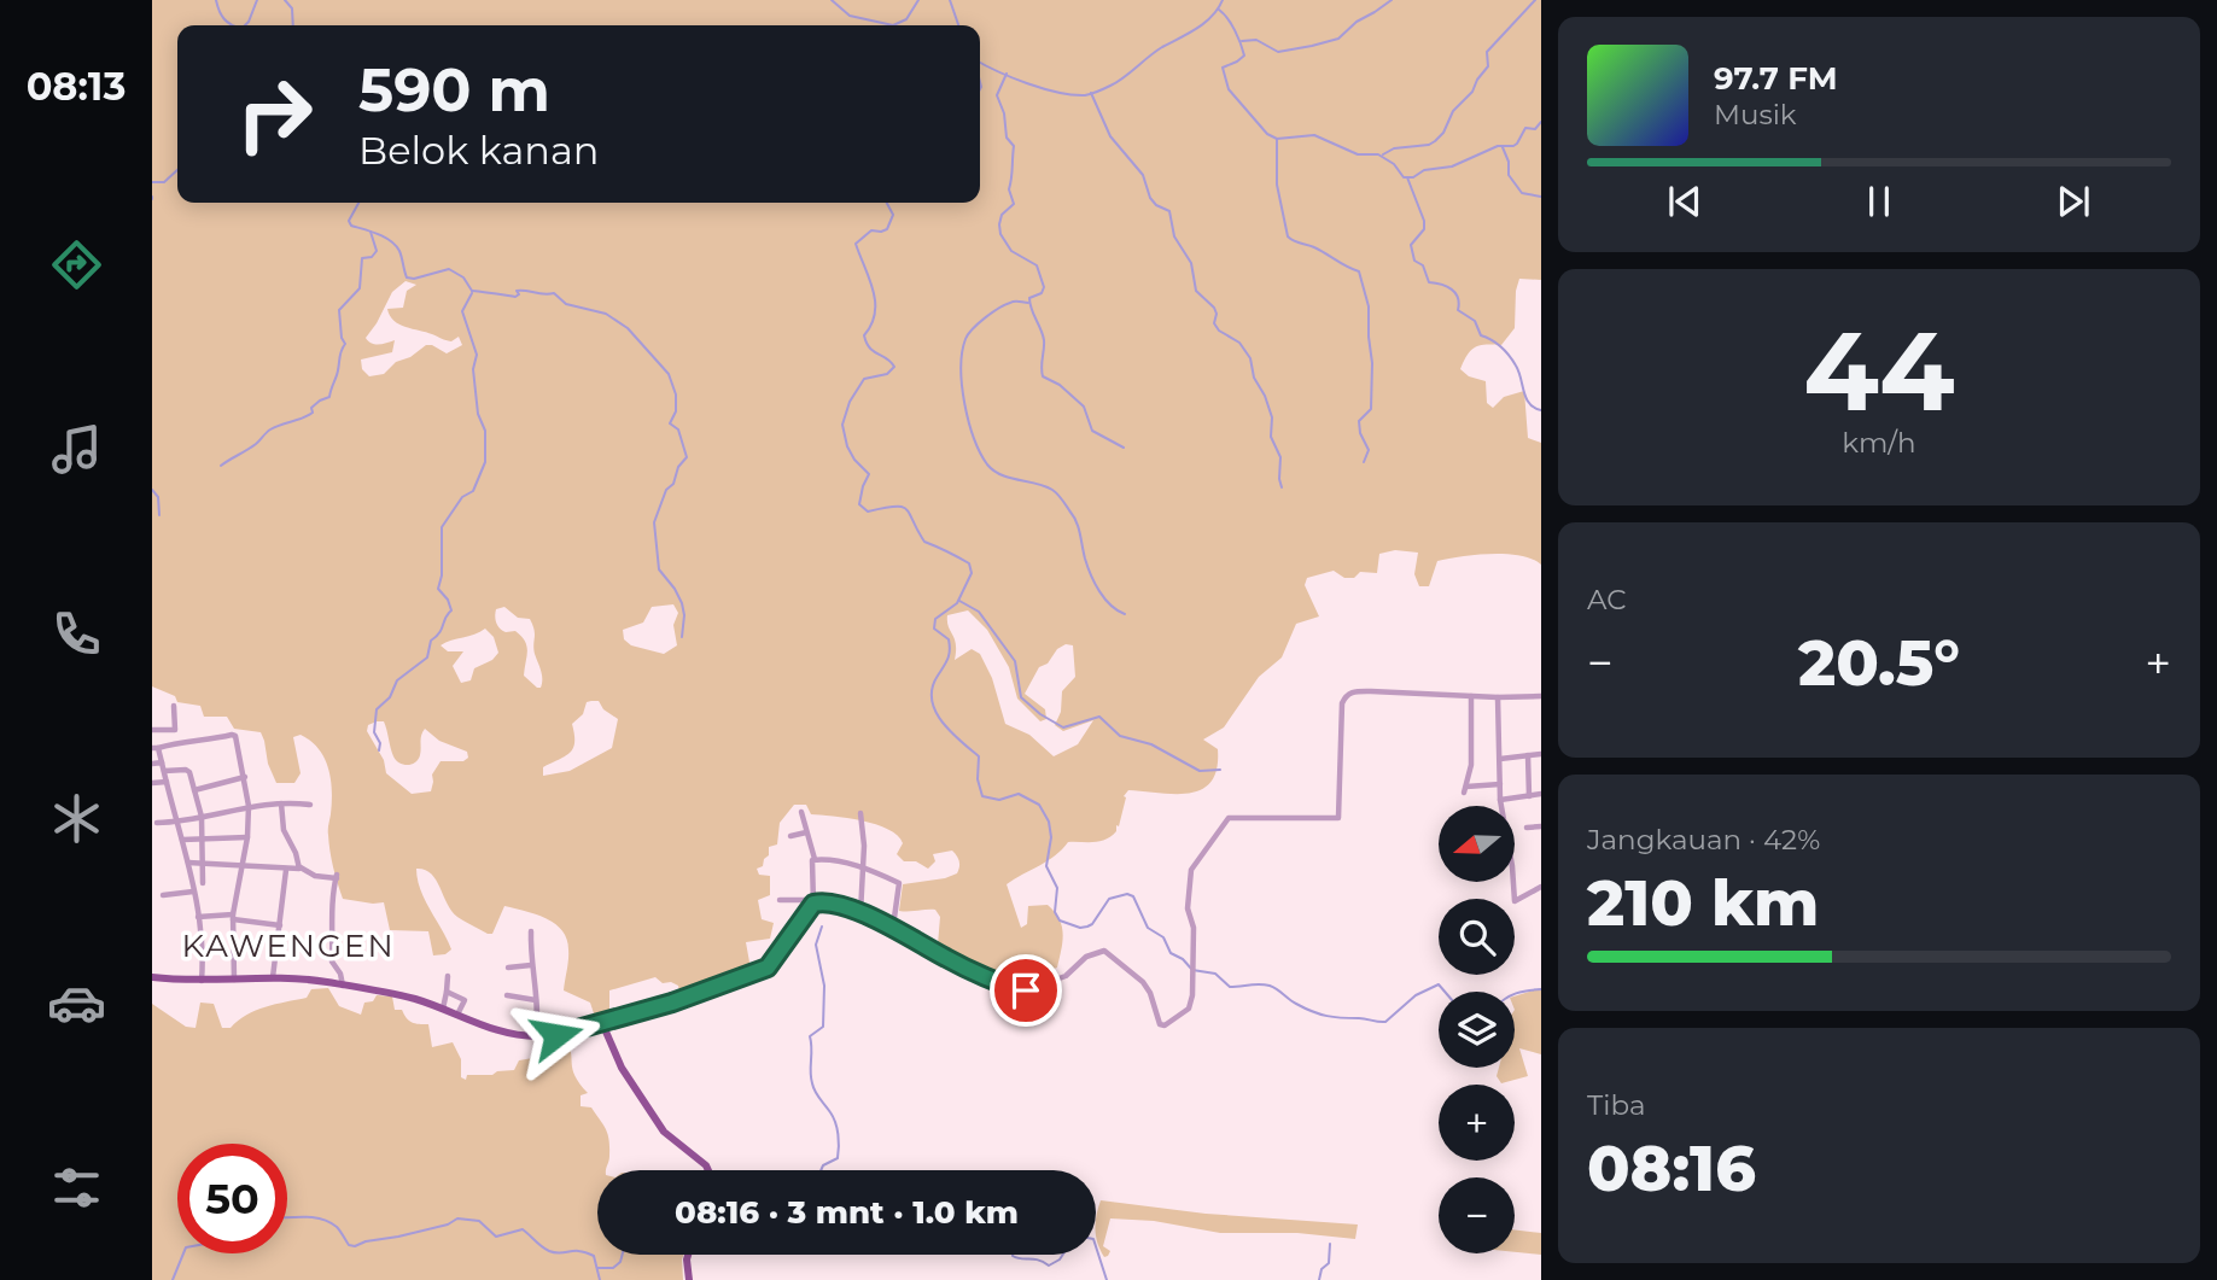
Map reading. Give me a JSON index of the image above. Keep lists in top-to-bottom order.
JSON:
{
  "districts": ["KAWENGEN"],
  "north": "left",
  "page": {
    "tabs": "08:13",
    "turn": ["590 m", "Belok kanan"],
    "song": ["97.7 FM", "Musik"],
    "tile": [
      ["44", "km/h"],
      "AC",
      ["Jangkauan · 42%", "210 km"],
      ["Tiba", "08:16"]
    ],
    "heat": ["−", "20.5°", "+"],
    "map_buttons": ["+", "−"],
    "limit": "50",
    "trip": "08:16 · 3 mnt · 1.0 km"
  }
}
